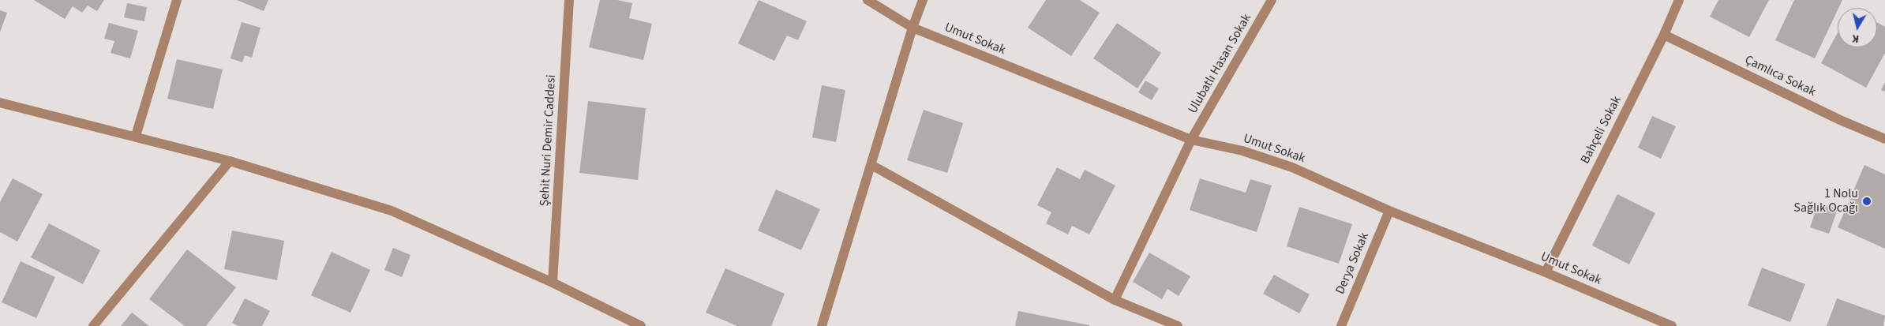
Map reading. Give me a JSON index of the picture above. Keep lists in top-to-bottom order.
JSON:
{
  "streets": {
    "street": [
      "Umut Sokak",
      "Ulubatlı Hasan Sokak",
      "Çamlıca Sokak",
      "Bahçeli Sokak",
      "Şehit Nuri Demir Caddesi",
      "Derya Sokak"
    ]
  },
  "crossings": [
    ["Umut Sokak", "Ulubatlı Hasan Sokak"],
    ["Umut Sokak", "Bahçeli Sokak"],
    ["Umut Sokak", "Derya Sokak"],
    ["Çamlıca Sokak", "Bahçeli Sokak"]
  ],
  "places": ["1 Nolu Sağlık Ocağı"],
  "north": "bottom"
}
